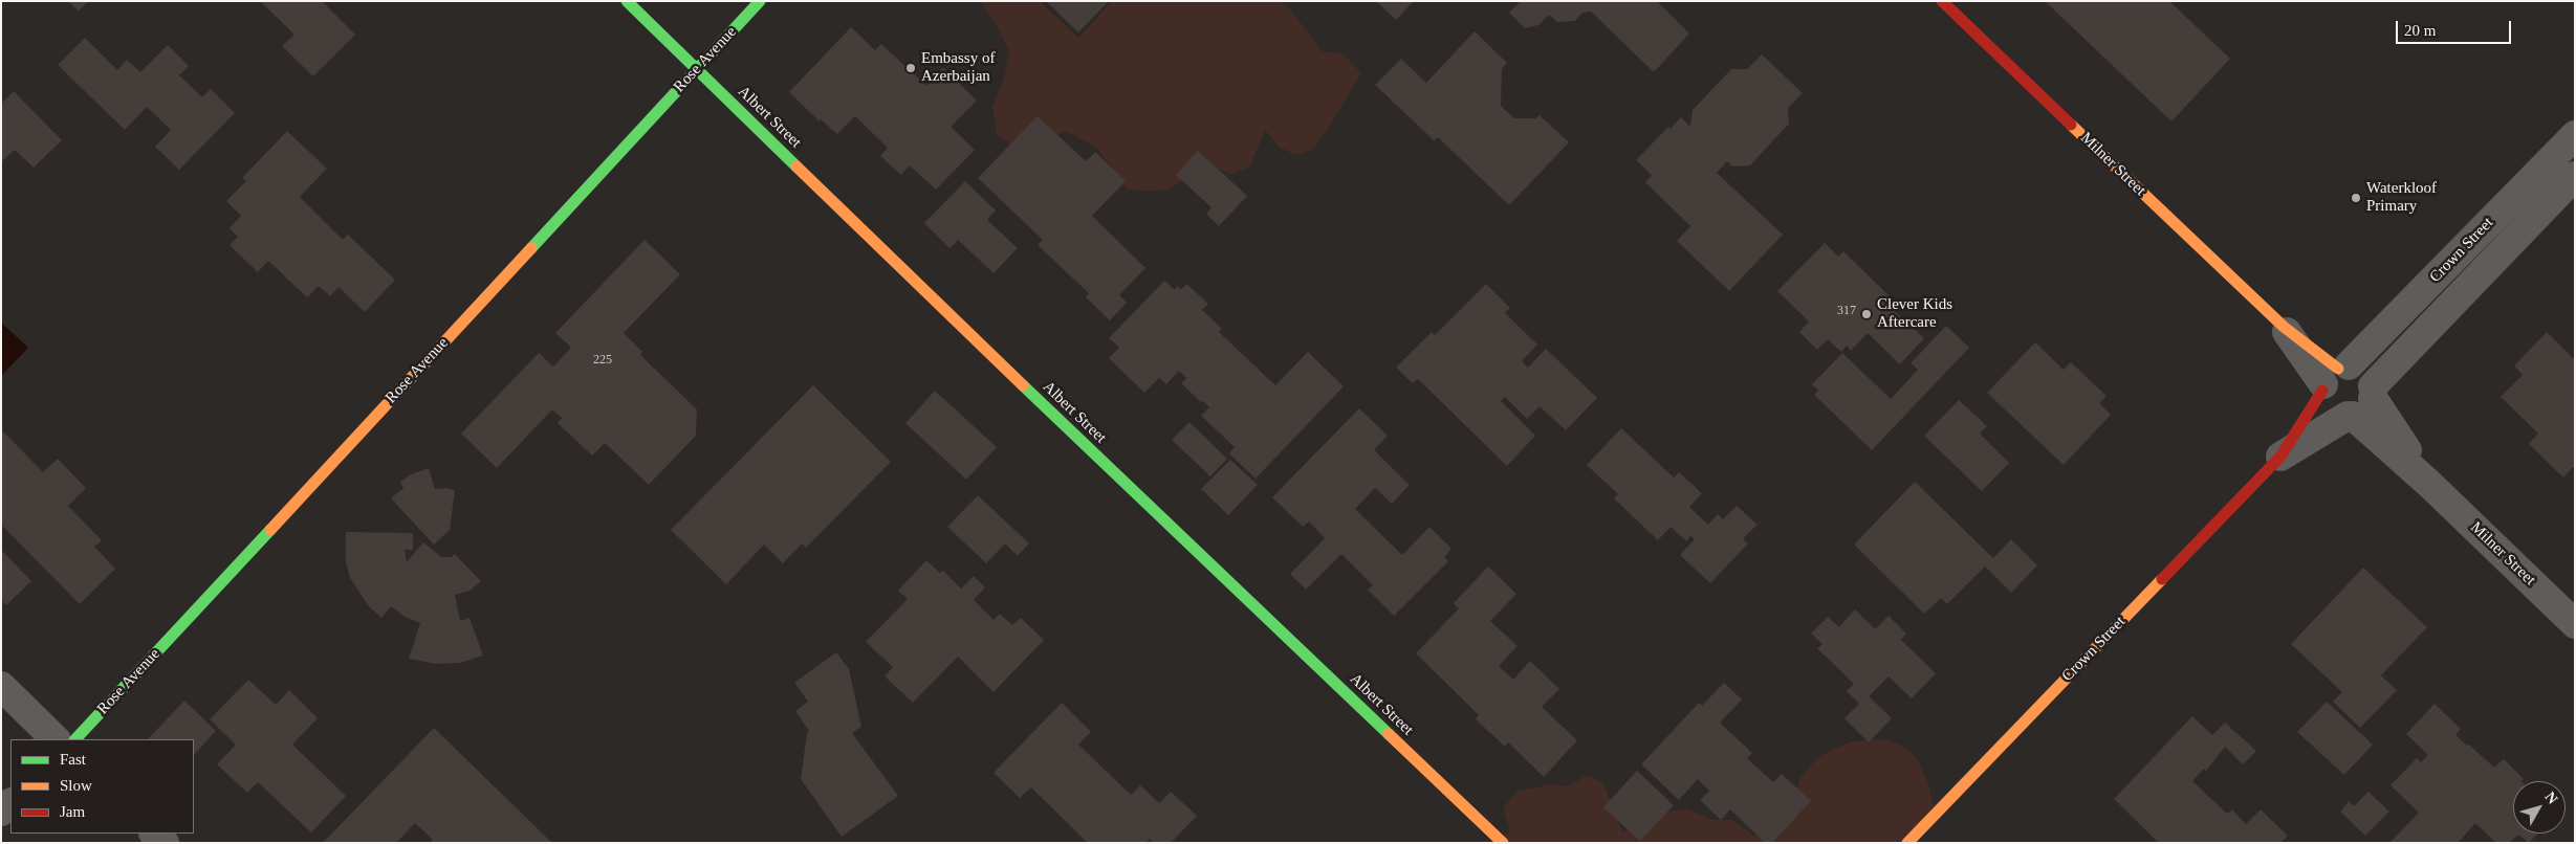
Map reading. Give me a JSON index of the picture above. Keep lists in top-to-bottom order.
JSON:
{
  "streets": {
    "street": [
      "Rose Avenue",
      "Albert Street",
      "Milner Street",
      "Crown Street"
    ]
  },
  "crossings": [
    ["Rose Avenue", "Albert Street"],
    ["Milner Street", "Crown Street"]
  ],
  "places": ["Embassy of Azerbaijan", "Waterkloof Primary", "Clever Kids Aftercare"],
  "house_numbers": ["317", "225"],
  "legend": ["Fast", "Slow", "Jam"],
  "scale_bar": "20 m",
  "north": "top right"
}
